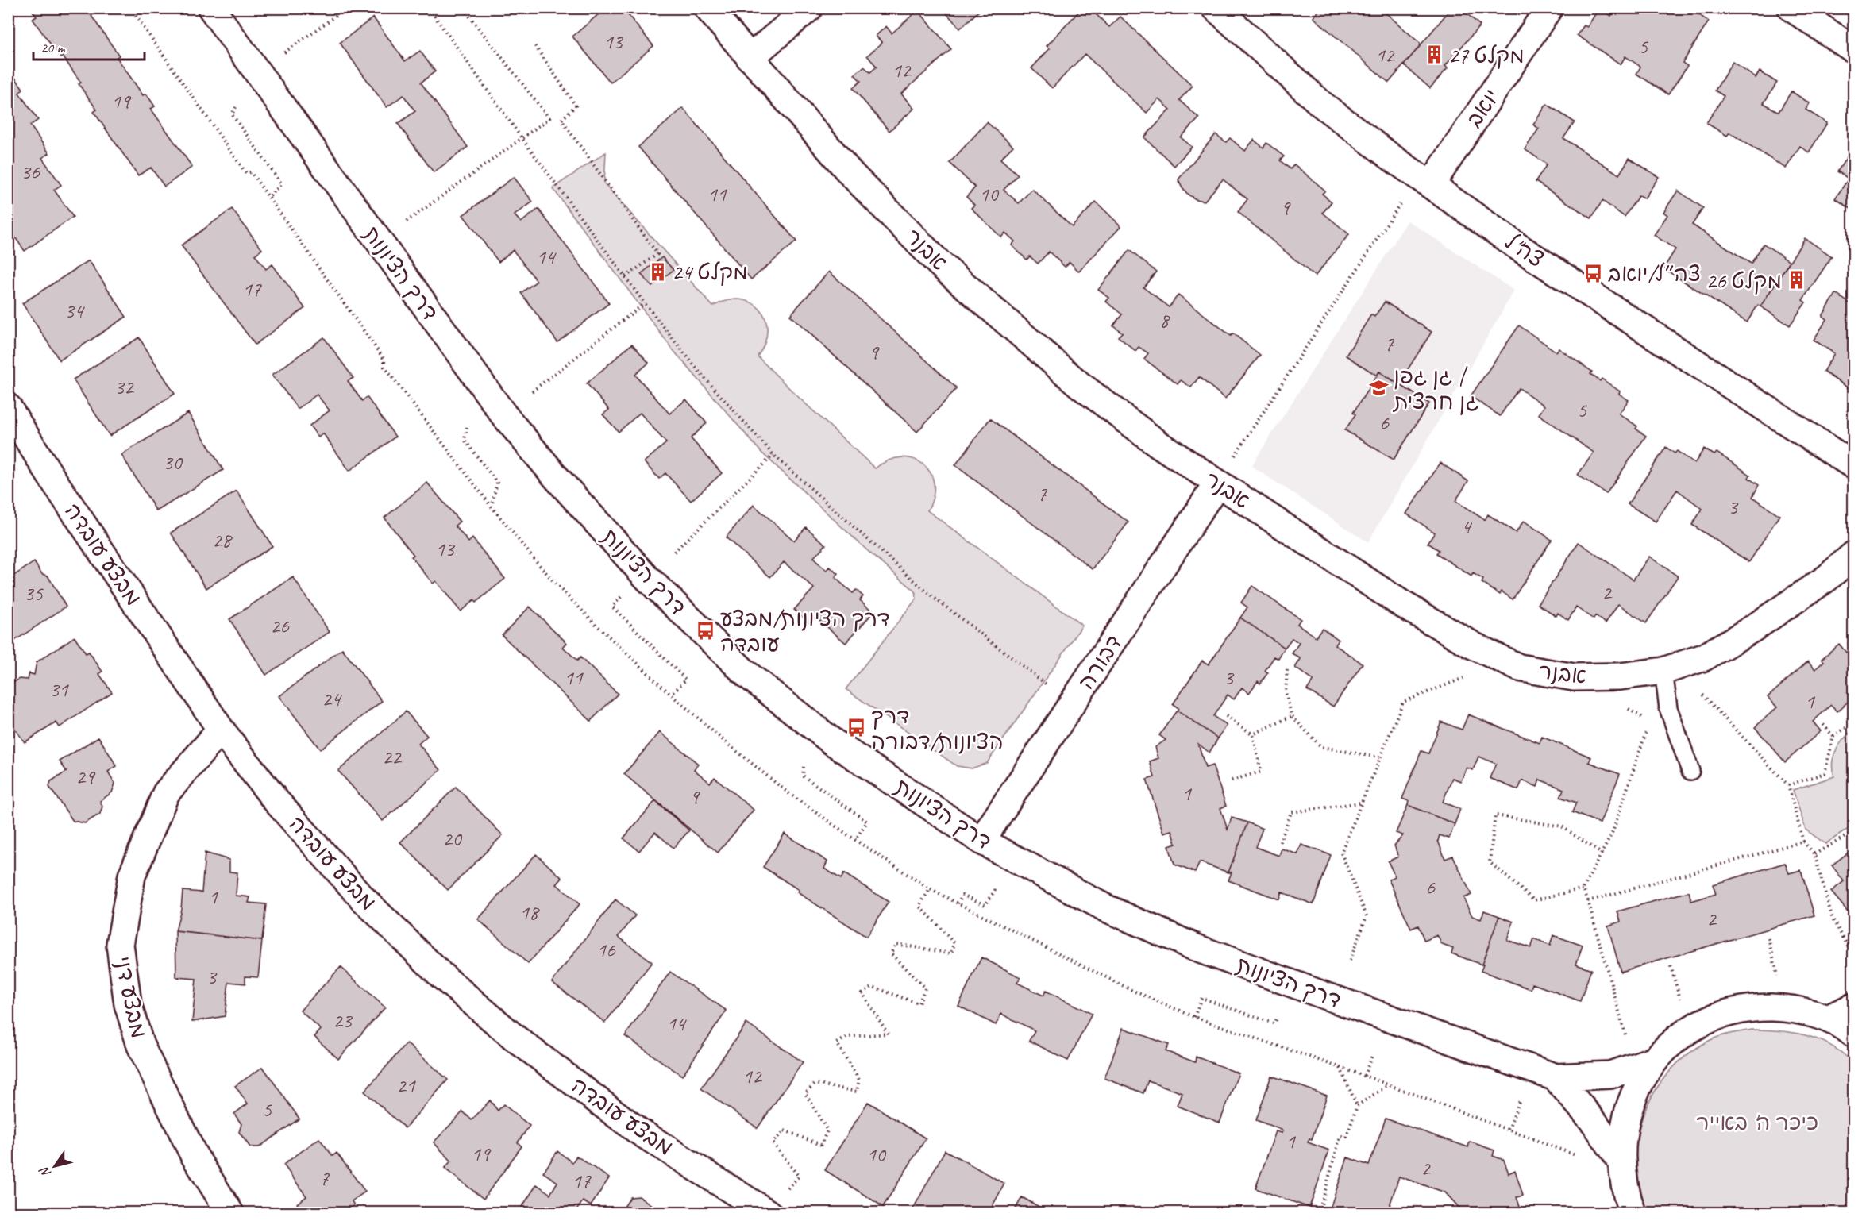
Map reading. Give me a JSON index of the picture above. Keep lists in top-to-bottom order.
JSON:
{
  "streets": {
    "street": [
      "יואב",
      "אבנר",
      "צה\"ל",
      "דרך הציונות",
      "מבצע עובדה",
      "דבורה",
      "מבצע דני"
    ]
  },
  "crossings": [
    ["יואב", "צה\"ל"],
    ["אבנר", "דבורה"],
    ["דרך הציונות", "דבורה"],
    ["מבצע עובדה", "מבצע דני"]
  ],
  "parks": ["כיכר ה' באייר"],
  "places": {
    "building": ["מקלט 27", "מקלט 24", "מקלט 26"],
    "bus stop": ["צה״ל/יואב", "דרך הציונות/מבצע עובדה", "דרך הציונות/דבורה"],
    "school or university": ["גן גפן | גן חרצית"]
  },
  "house_numbers": [
    "13",
    "5",
    "12",
    "12",
    "19",
    "36",
    "11",
    "10",
    "9",
    "14",
    "17",
    "34",
    "8",
    "7",
    "9",
    "32",
    "5",
    "6",
    "30",
    "7",
    "3",
    "4",
    "28",
    "13",
    "2",
    "35",
    "26",
    "11",
    "3",
    "31",
    "24",
    "1",
    "22",
    "29",
    "1",
    "9",
    "20",
    "6",
    "1",
    "18",
    "2",
    "16",
    "3",
    "23",
    "14",
    "12",
    "21",
    "5",
    "1",
    "19",
    "10",
    "2",
    "7",
    "17"
  ],
  "scale_bar": "20 m",
  "north": "bottom left"
}
